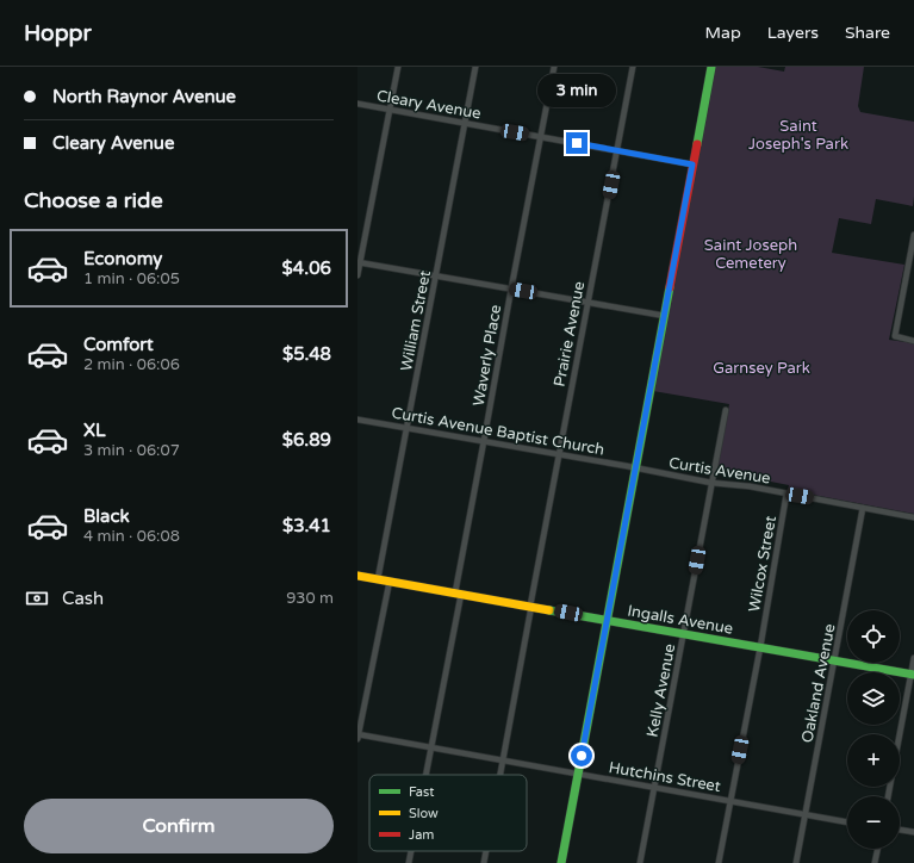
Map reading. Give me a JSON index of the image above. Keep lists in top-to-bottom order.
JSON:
{
  "streets": {
    "main road": ["Ingalls Avenue"],
    "street": [
      "Cleary Avenue",
      "William Street",
      "Prairie Avenue",
      "Waverly Place",
      "Curtis Avenue Baptist Church",
      "Curtis Avenue",
      "Wilcox Street",
      "Oakland Avenue",
      "Kelly Avenue",
      "Hutchins Street"
    ]
  },
  "crossings": [
    ["Cleary Avenue", "William Street"],
    ["Cleary Avenue", "Prairie Avenue"],
    ["Cleary Avenue", "Waverly Place"],
    ["William Street", "Curtis Avenue Baptist Church"],
    ["William Street", "Ingalls Avenue"],
    ["Prairie Avenue", "Curtis Avenue Baptist Church"],
    ["Prairie Avenue", "Ingalls Avenue"],
    ["Prairie Avenue", "Hutchins Street"],
    ["Waverly Place", "Curtis Avenue Baptist Church"],
    ["Waverly Place", "Ingalls Avenue"],
    ["Waverly Place", "Hutchins Street"],
    ["Curtis Avenue Baptist Church", "Curtis Avenue"],
    ["Curtis Avenue", "Wilcox Street"],
    ["Curtis Avenue", "Oakland Avenue"],
    ["Curtis Avenue", "Kelly Avenue"],
    ["Wilcox Street", "Ingalls Avenue"],
    ["Wilcox Street", "Hutchins Street"],
    ["Ingalls Avenue", "Oakland Avenue"],
    ["Ingalls Avenue", "Kelly Avenue"],
    ["Oakland Avenue", "Hutchins Street"],
    ["Kelly Avenue", "Hutchins Street"]
  ],
  "parks": ["Saint Joseph's Park", "Saint Joseph Cemetery", "Garnsey Park"],
  "legend": ["Fast", "Slow", "Jam"],
  "page": {
    "header": "Hoppr",
    "nav": ["Map", "Layers", "Share"],
    "banner": ["North Raynor Avenue", "Cleary Avenue"],
    "bubble": "3 min",
    "heading": "Choose a ride",
    "list": [
      {
        "name": "Economy",
        "note": "1 min · 06:05",
        "value": "$4.06"
      },
      {
        "name": "Comfort",
        "note": "2 min · 06:06",
        "value": "$5.48"
      },
      {
        "name": "XL",
        "note": "3 min · 06:07",
        "value": "$6.89"
      },
      {
        "name": "Black",
        "note": "4 min · 06:08",
        "value": "$3.41"
      }
    ],
    "pay": ["Cash", "930 m"],
    "map_buttons": ["+", "−"],
    "buttons": "Confirm"
  }
}
